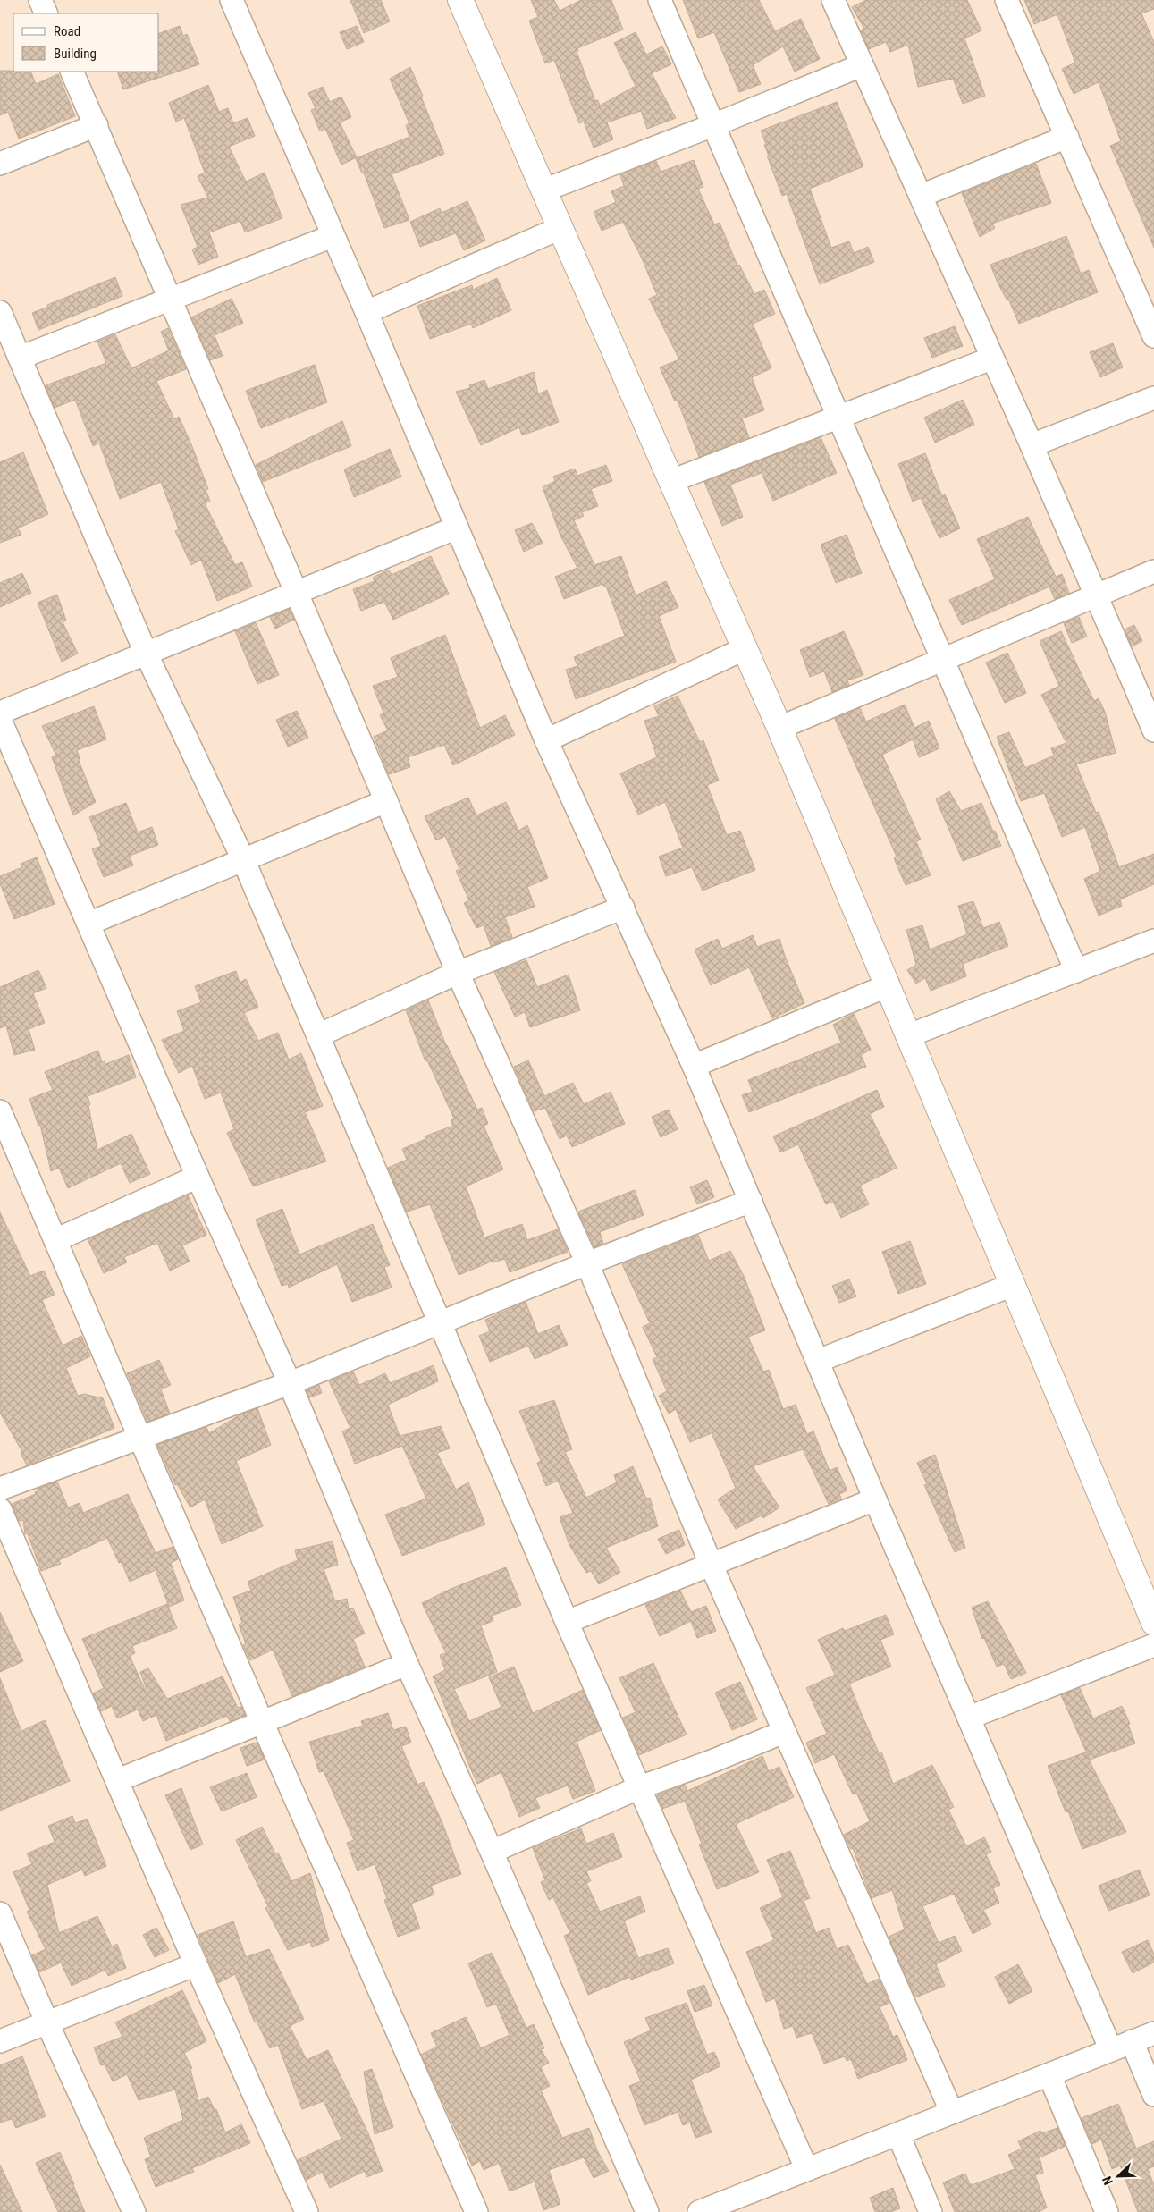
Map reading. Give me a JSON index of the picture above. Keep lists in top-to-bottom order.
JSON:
{
  "legend": ["Road", "Building"],
  "north": "bottom left"
}
